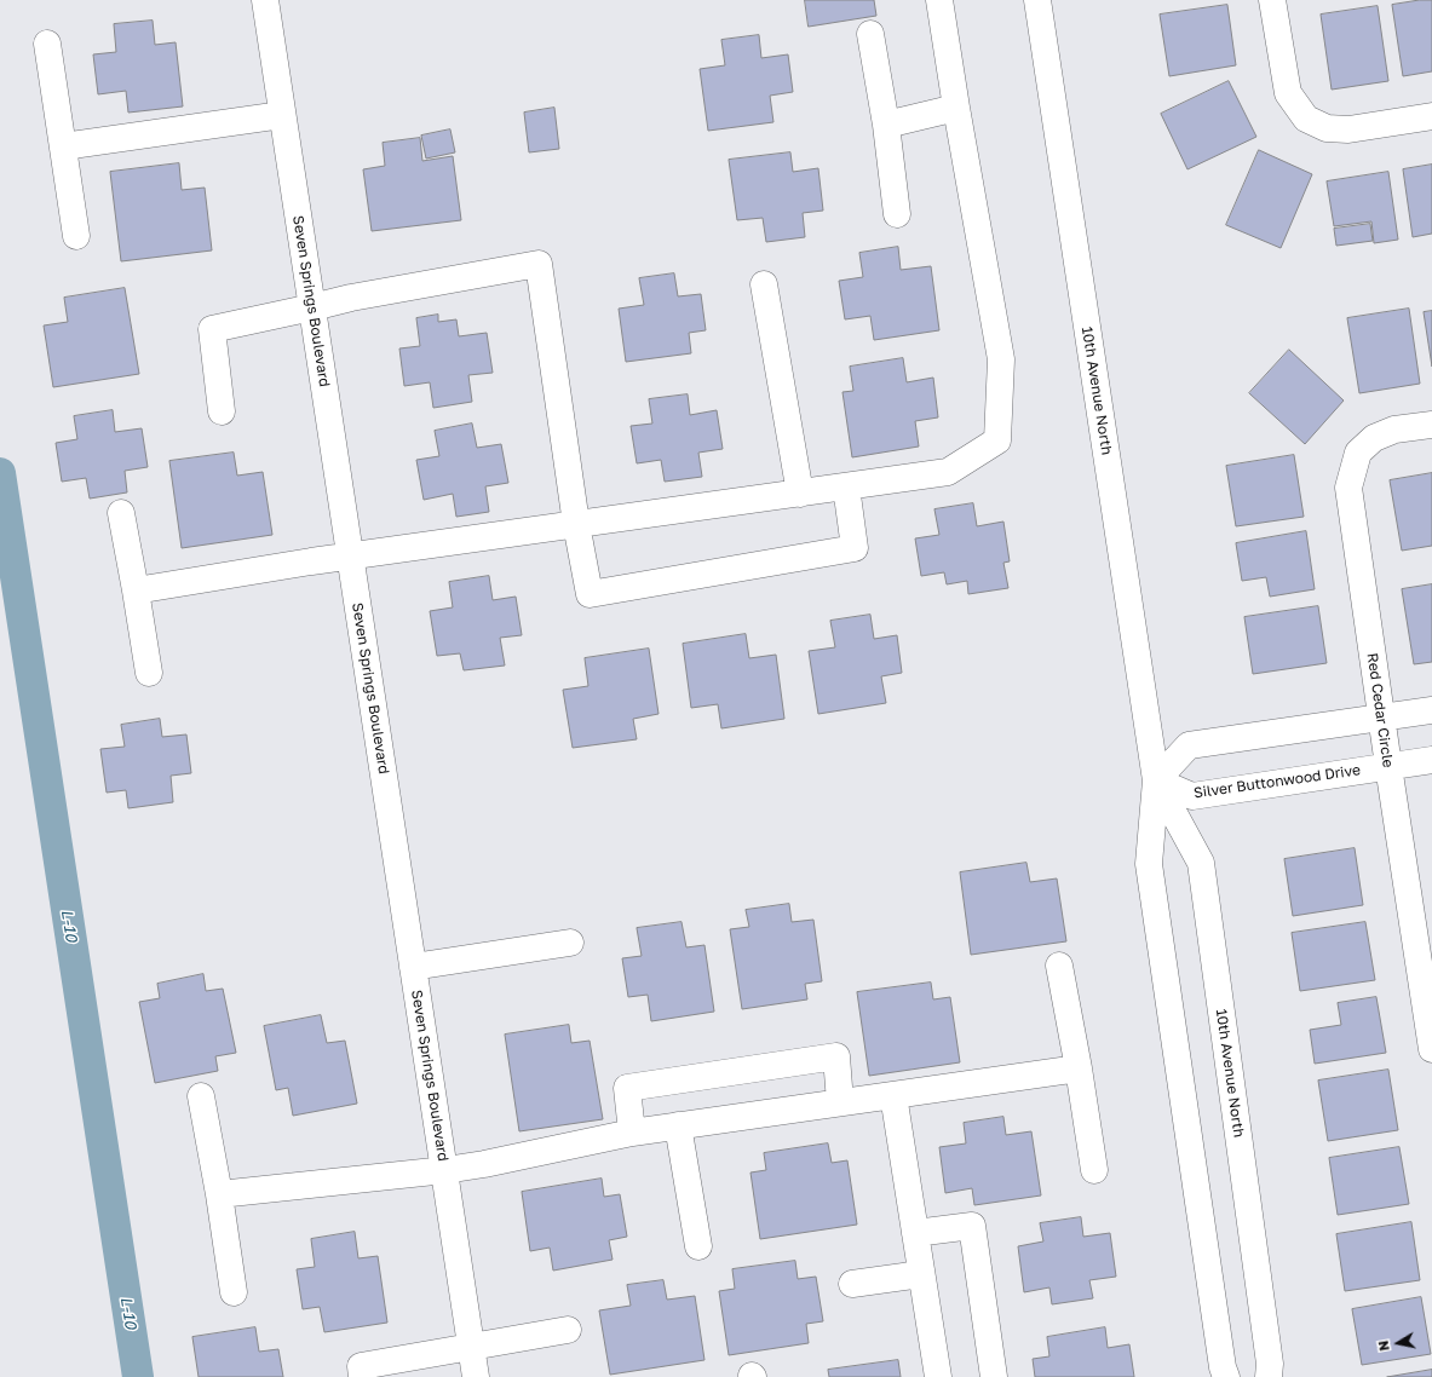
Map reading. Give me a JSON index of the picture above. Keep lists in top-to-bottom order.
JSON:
{
  "streets": {
    "street": [
      "Seven Springs Boulevard",
      "10th Avenue North",
      "Red Cedar Circle",
      "Silver Buttonwood Drive"
    ]
  },
  "crossings": [
    ["10th Avenue North", "Silver Buttonwood Drive"],
    ["Red Cedar Circle", "Silver Buttonwood Drive"]
  ],
  "water": ["L-10"],
  "north": "left"
}
